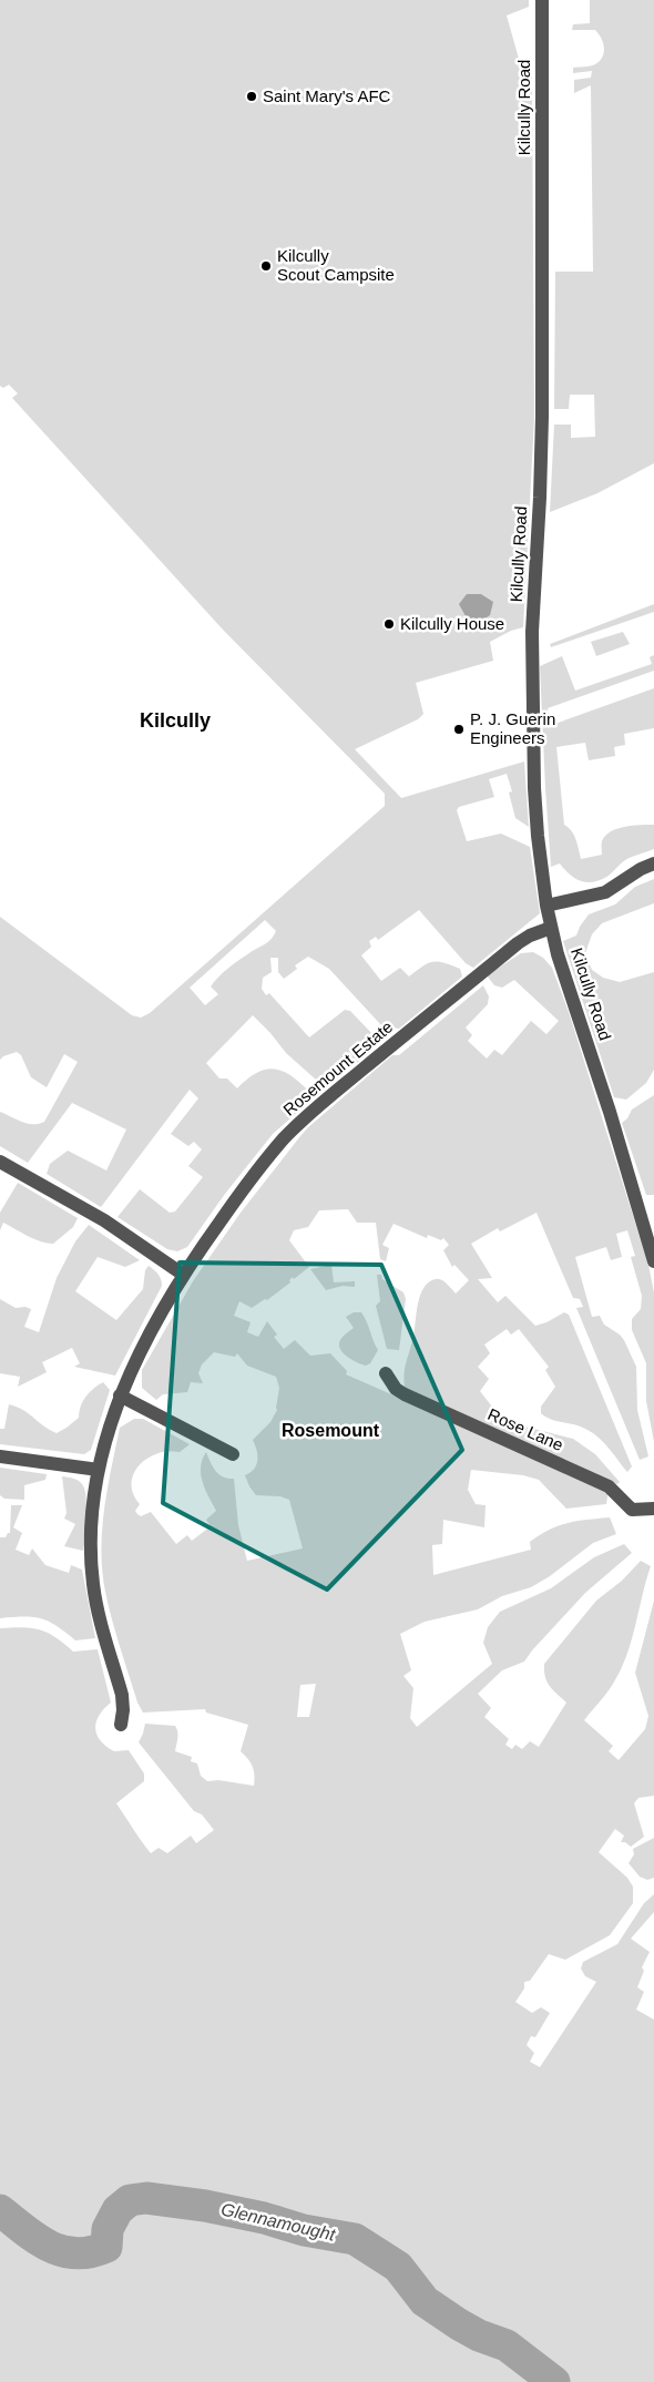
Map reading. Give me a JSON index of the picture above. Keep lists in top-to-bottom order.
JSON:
{
  "streets": {
    "street": ["Kilcully Road", "Rosemount Estate", "Rose Lane"]
  },
  "crossings": [
    ["Kilcully Road", "Rosemount Estate"]
  ],
  "districts": ["Kilcully", "Rosemount"],
  "water": ["Glennamought"],
  "places": [
    "Saint Mary's AFC",
    "Kilcully Scout Campsite",
    "Kilcully House",
    "P. J. Guerin Engineers"
  ]
}
